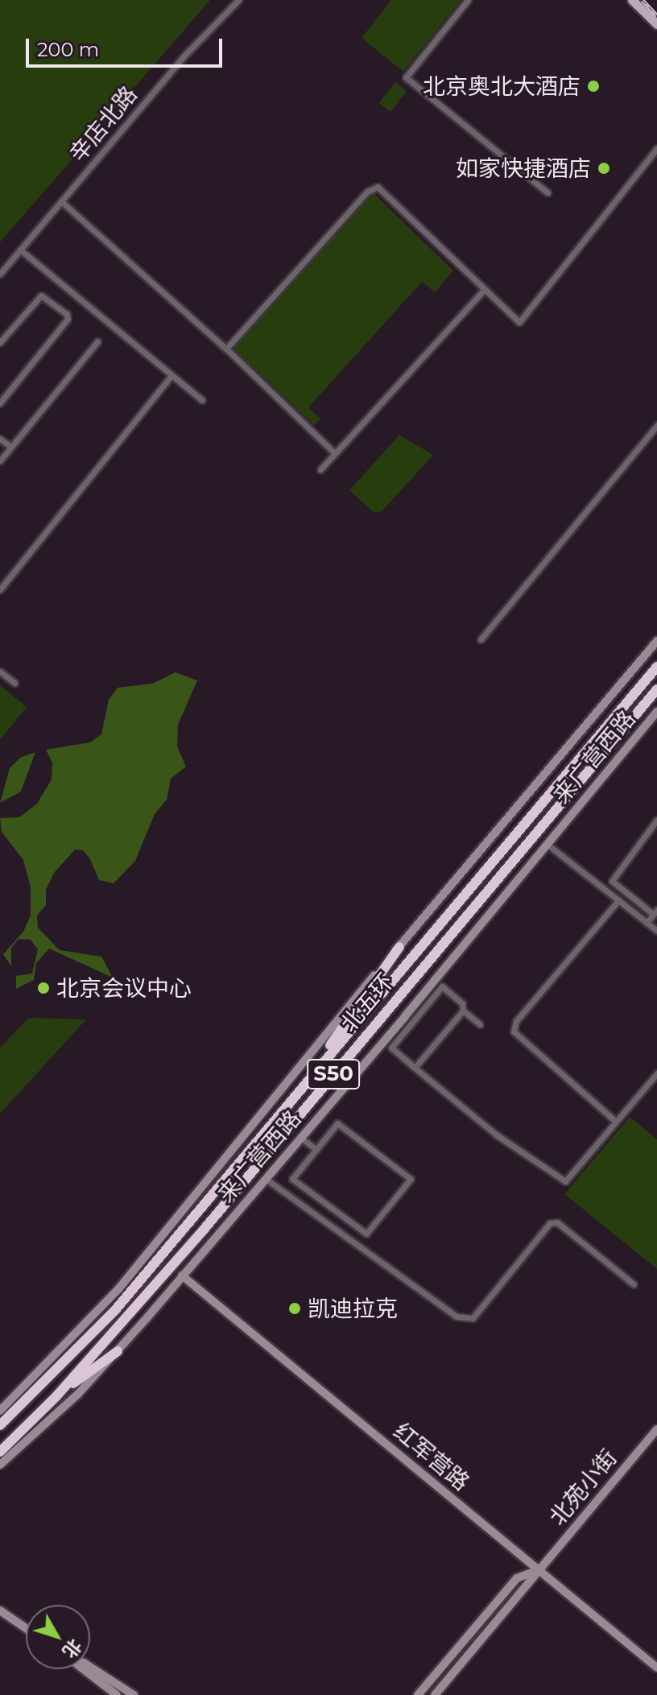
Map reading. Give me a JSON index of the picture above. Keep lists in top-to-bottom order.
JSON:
{
  "streets": {
    "highway": ["北五环", "S50"],
    "street": [
      "辛店北路",
      "来广营西路",
      "红军营路",
      "北苑小街"
    ]
  },
  "crossings": [
    ["来广营西路", "红军营路"],
    ["红军营路", "北苑小街"]
  ],
  "places": [
    "北京奥北大酒店",
    "如家快捷酒店",
    "北京会议中心",
    "凯迪拉克"
  ],
  "scale_bar": "200 m",
  "north": "bottom right"
}
